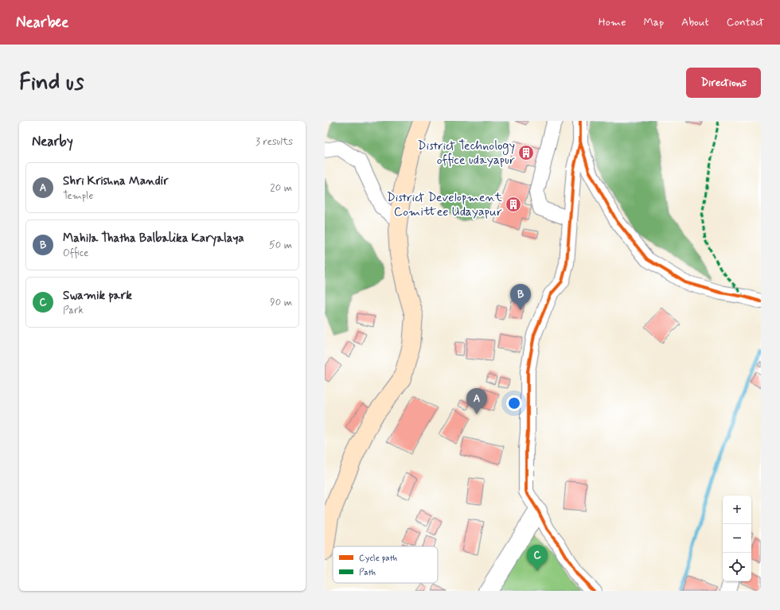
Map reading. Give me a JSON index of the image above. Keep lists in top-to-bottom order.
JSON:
{
  "places": {
    "building": ["District Technology office udayapur", "District Development Comittee Udayapur"]
  },
  "legend": ["Cycle path", "Path"],
  "page": {
    "header": "Nearbee",
    "nav": [
      "Home",
      "Map",
      "About",
      "Contact"
    ],
    "buttons": "Directions",
    "title": "Find us",
    "heading": ["Nearby", "3 results"],
    "list": [
      {
        "mark": "A",
        "name": "Shri Krishna Mandir",
        "note": "Temple",
        "value": "20 m"
      },
      {
        "mark": "B",
        "name": "Mahila Thatha Balbalika Karyalaya",
        "note": "Office",
        "value": "50 m"
      },
      {
        "mark": "C",
        "name": "Swamik park",
        "note": "Park",
        "value": "90 m"
      }
    ],
    "pins": ["B", "A", "C"],
    "map_buttons": ["+", "−"]
  }
}
